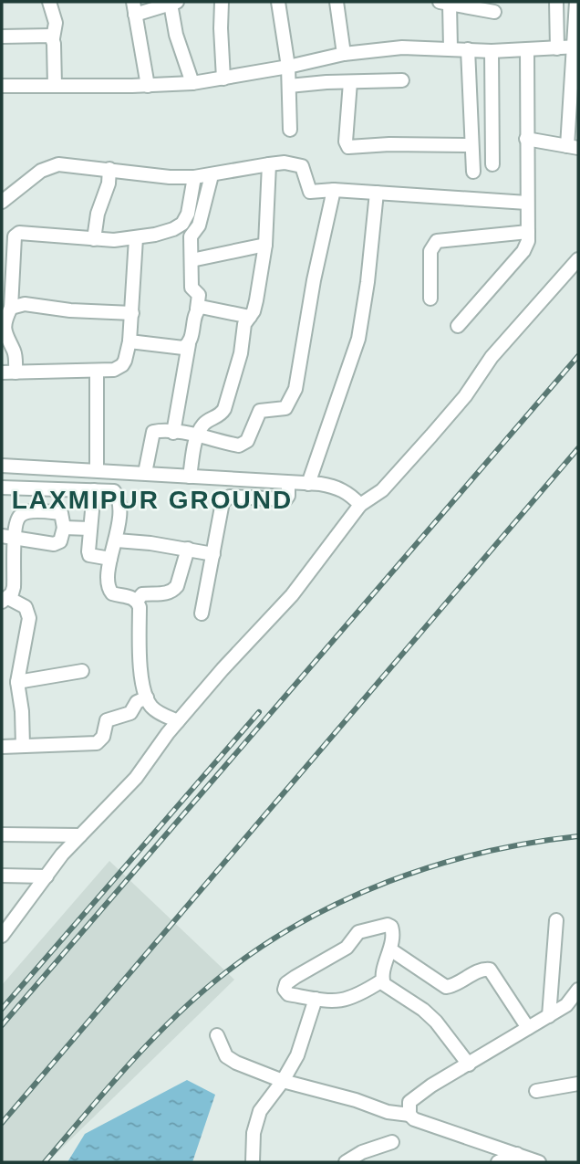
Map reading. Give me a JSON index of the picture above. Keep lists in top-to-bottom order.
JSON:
{
  "districts": ["LAXMIPUR GROUND"]
}
